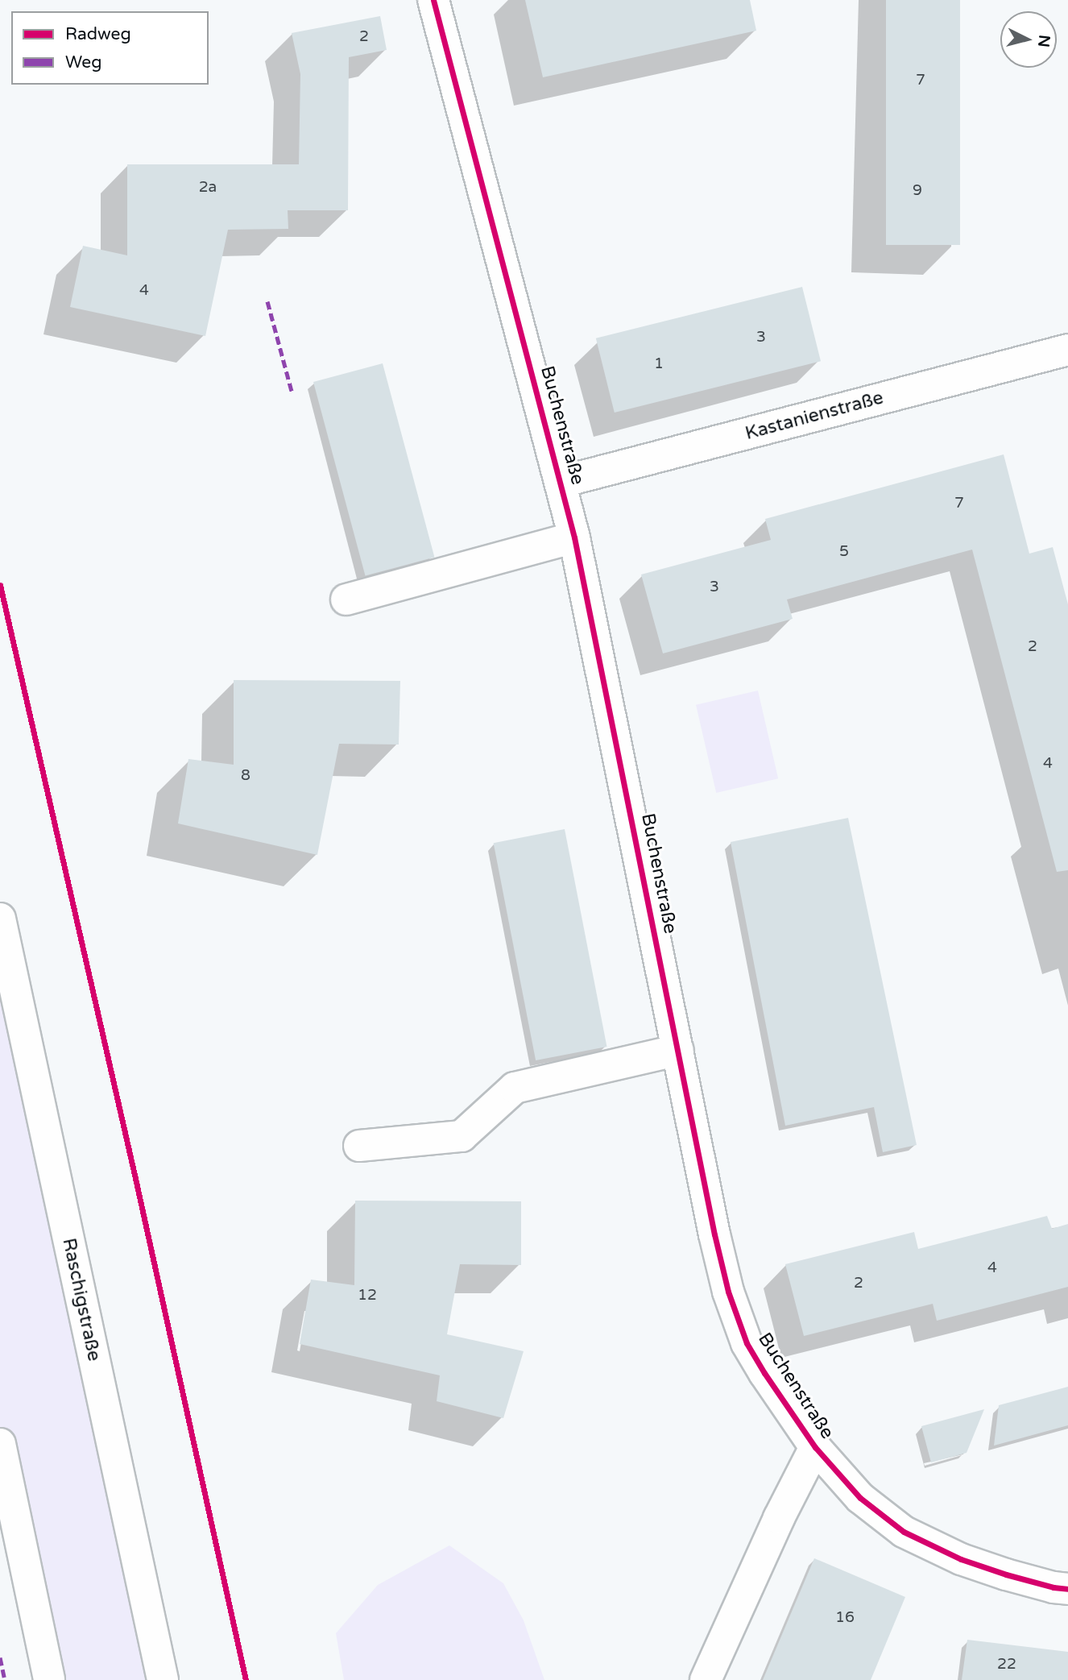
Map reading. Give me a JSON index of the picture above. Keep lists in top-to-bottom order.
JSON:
{
  "streets": {
    "street": ["Kastanienstraße", "Buchenstraße", "Raschigstraße"]
  },
  "crossings": [
    ["Kastanienstraße", "Buchenstraße"]
  ],
  "house_numbers": [
    "2",
    "7",
    "2a",
    "9",
    "4",
    "3",
    "1",
    "7",
    "5",
    "3",
    "2",
    "4",
    "8",
    "4",
    "2",
    "12",
    "16",
    "22"
  ],
  "legend": ["Radweg", "Weg"],
  "north": "right"
}
